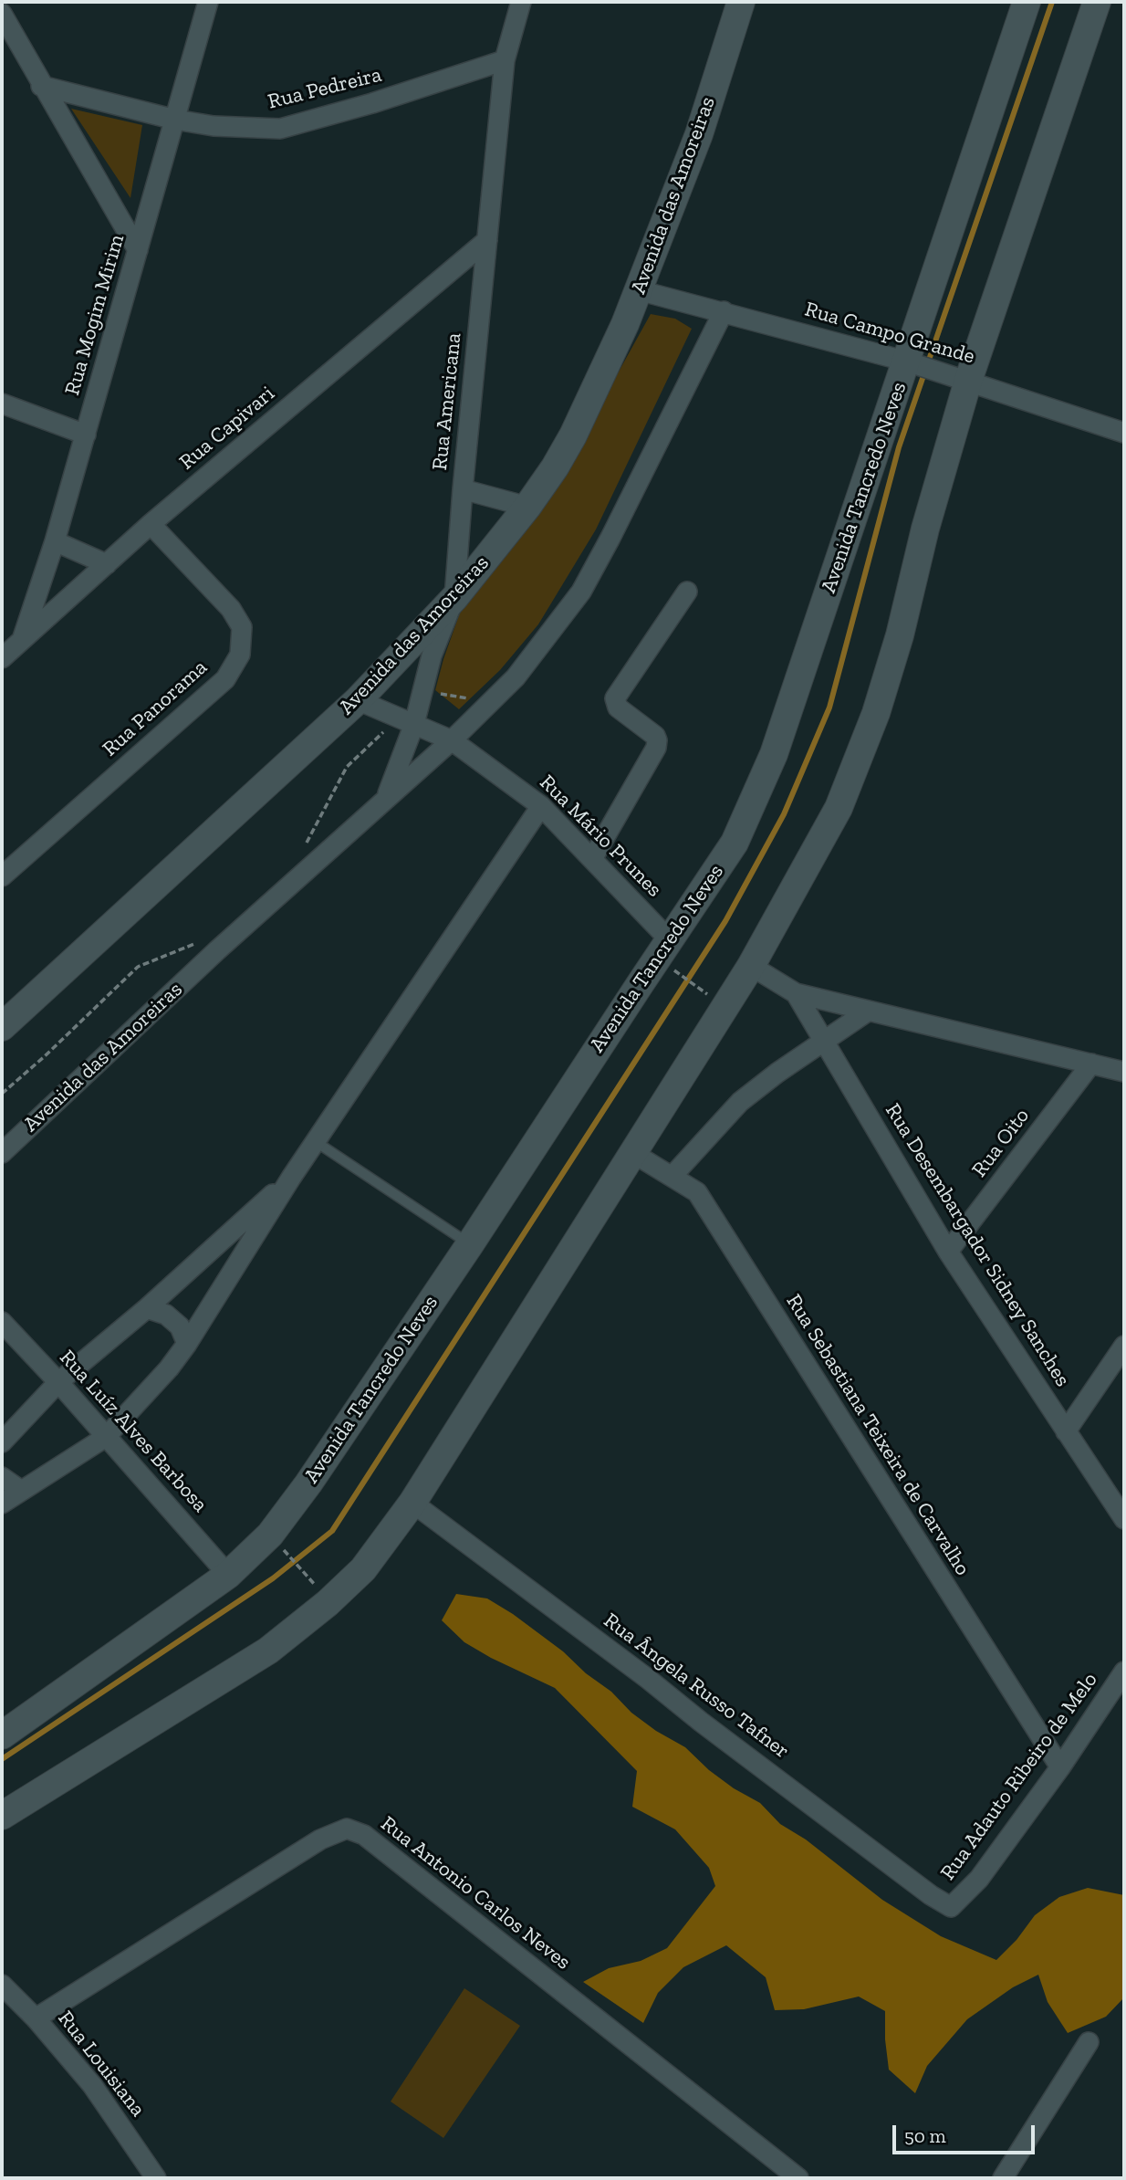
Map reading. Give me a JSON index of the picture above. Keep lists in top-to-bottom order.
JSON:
{
  "streets": {
    "main road": ["Avenida das Amoreiras", "Avenida Tancredo Neves"],
    "street": [
      "Rua Pedreira",
      "Rua Mogim Mirim",
      "Rua Campo Grande",
      "Rua Americana",
      "Rua Capivari",
      "Rua Panorama",
      "Rua Mário Prunes",
      "Rua Oito",
      "Rua Desembargador Sidney Sanches",
      "Rua Luíz Alves Barbosa",
      "Rua Sebastiana Teixeira de Carvalho",
      "Rua Ângela Russo Tafner",
      "Rua Adauto Ribeiro de Melo",
      "Rua Antonio Carlos Neves",
      "Rua Louisiana"
    ]
  },
  "crossings": [
    ["Rua Pedreira", "Rua Mogim Mirim"],
    ["Rua Pedreira", "Rua Americana"],
    ["Avenida das Amoreiras", "Rua Campo Grande"],
    ["Avenida das Amoreiras", "Rua Americana"],
    ["Avenida das Amoreiras", "Rua Mário Prunes"],
    ["Rua Mogim Mirim", "Rua Capivari"],
    ["Rua Campo Grande", "Avenida Tancredo Neves"],
    ["Rua Americana", "Rua Capivari"],
    ["Rua Americana", "Rua Mário Prunes"],
    ["Rua Capivari", "Rua Panorama"],
    ["Avenida Tancredo Neves", "Rua Mário Prunes"],
    ["Avenida Tancredo Neves", "Rua Luíz Alves Barbosa"],
    ["Rua Oito", "Rua Desembargador Sidney Sanches"],
    ["Rua Sebastiana Teixeira de Carvalho", "Rua Adauto Ribeiro de Melo"],
    ["Rua Ângela Russo Tafner", "Rua Adauto Ribeiro de Melo"],
    ["Rua Antonio Carlos Neves", "Rua Louisiana"]
  ],
  "scale_bar": "50 m"
}
